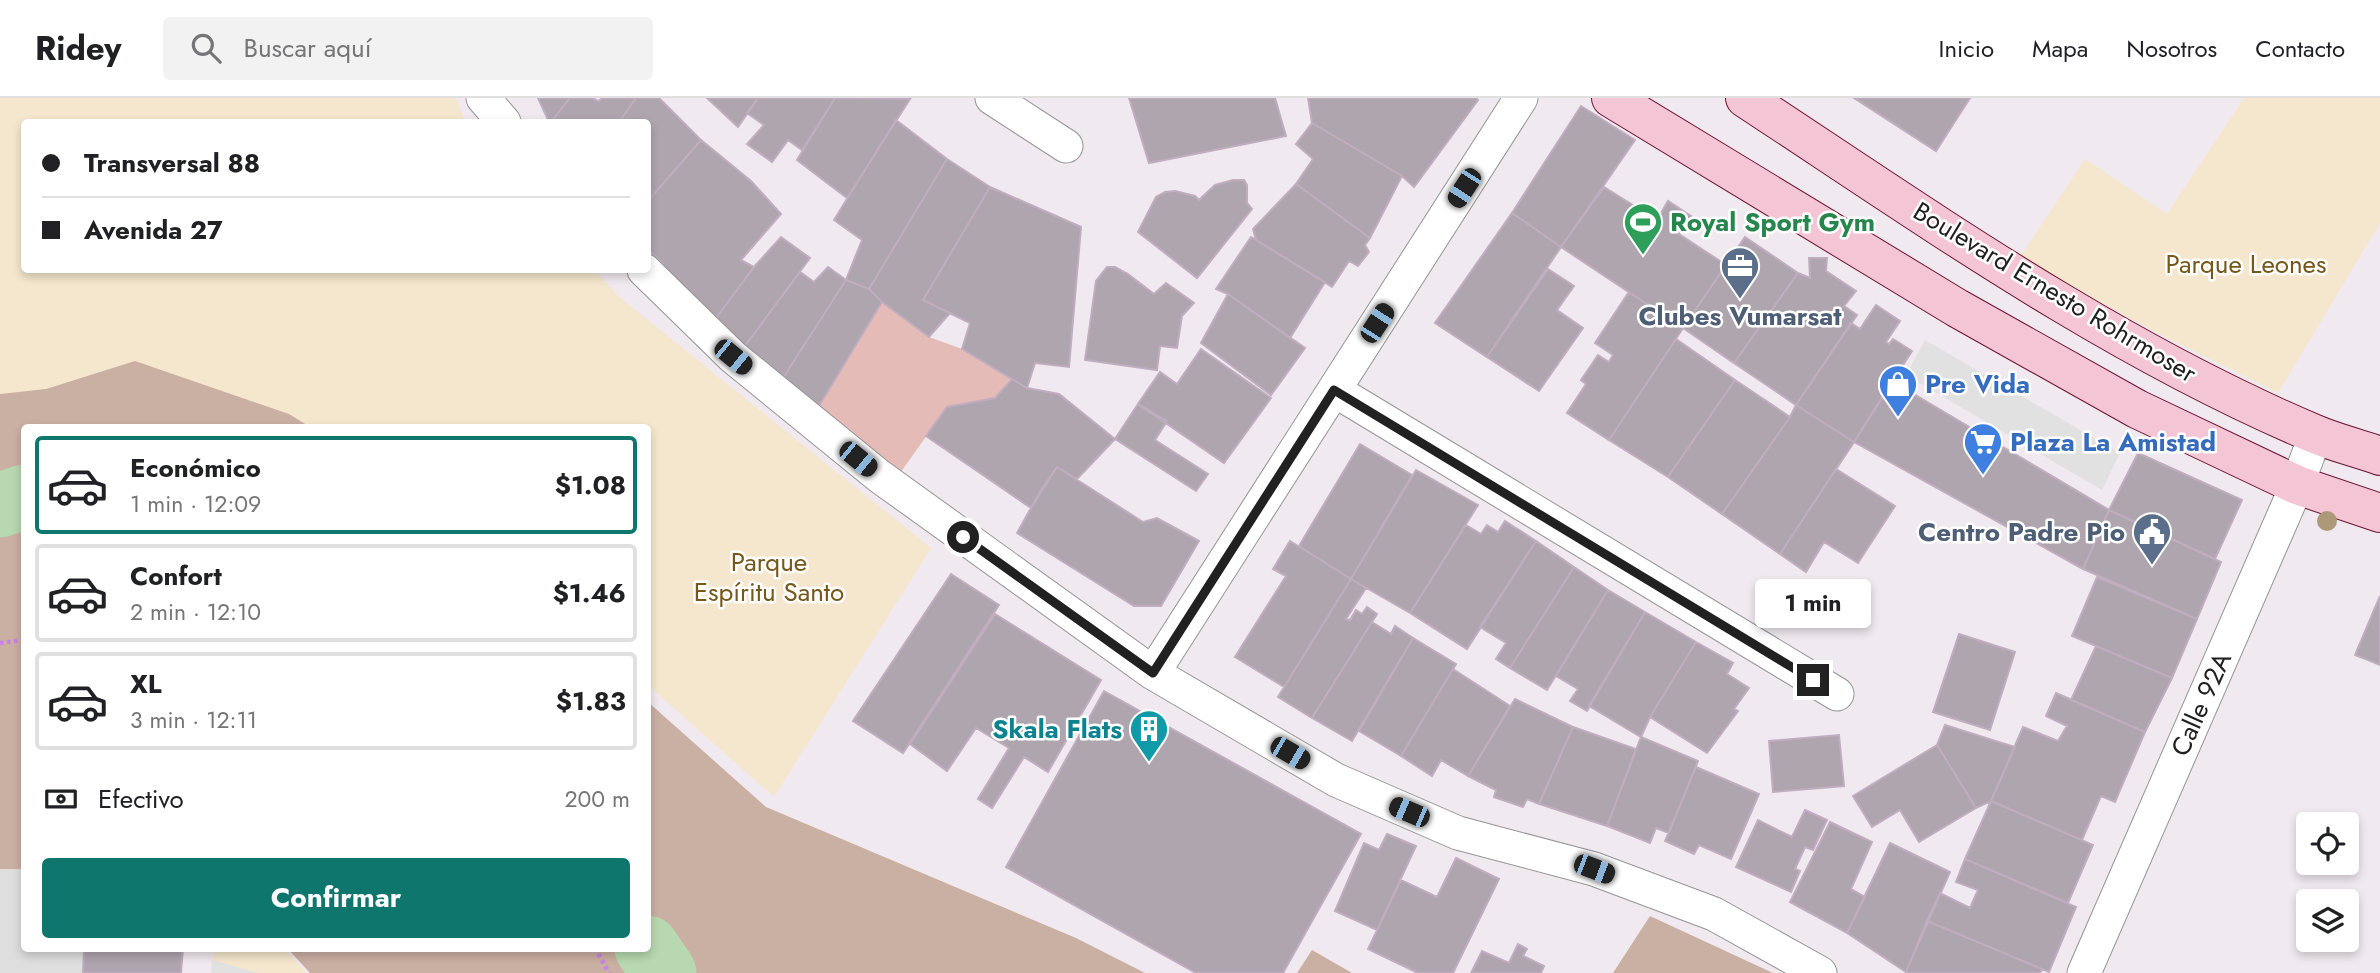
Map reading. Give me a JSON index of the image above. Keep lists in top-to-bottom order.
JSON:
{
  "streets": {
    "main road": ["Boulevard Ernesto Rohrmoser"],
    "street": ["Calle 92A"]
  },
  "crossings": [
    ["Boulevard Ernesto Rohrmoser", "Calle 92A"]
  ],
  "parks": ["Parque Leones", "Parque Espíritu Santo"],
  "places": {
    "sports": ["Royal Sport Gym"],
    "office": ["Clubes Vumarsat"],
    "shop": ["Pre Vida"],
    "supermarket": ["Plaza La Amistad"],
    "public building": ["Centro Padre Pio"],
    "building": ["Skala Flats"]
  },
  "page": {
    "header": "Ridey",
    "search": "Buscar aquí",
    "nav": [
      "Inicio",
      "Mapa",
      "Nosotros",
      "Contacto"
    ],
    "banner": ["Transversal 88", "Avenida 27"],
    "list": [
      {
        "name": "Económico",
        "note": "1 min · 12:09",
        "value": "$1.08"
      },
      {
        "name": "Confort",
        "note": "2 min · 12:10",
        "value": "$1.46"
      },
      {
        "name": "XL",
        "note": "3 min · 12:11",
        "value": "$1.83"
      }
    ],
    "bubble": "1 min",
    "pay": ["Efectivo", "200 m"],
    "buttons": "Confirmar"
  }
}
